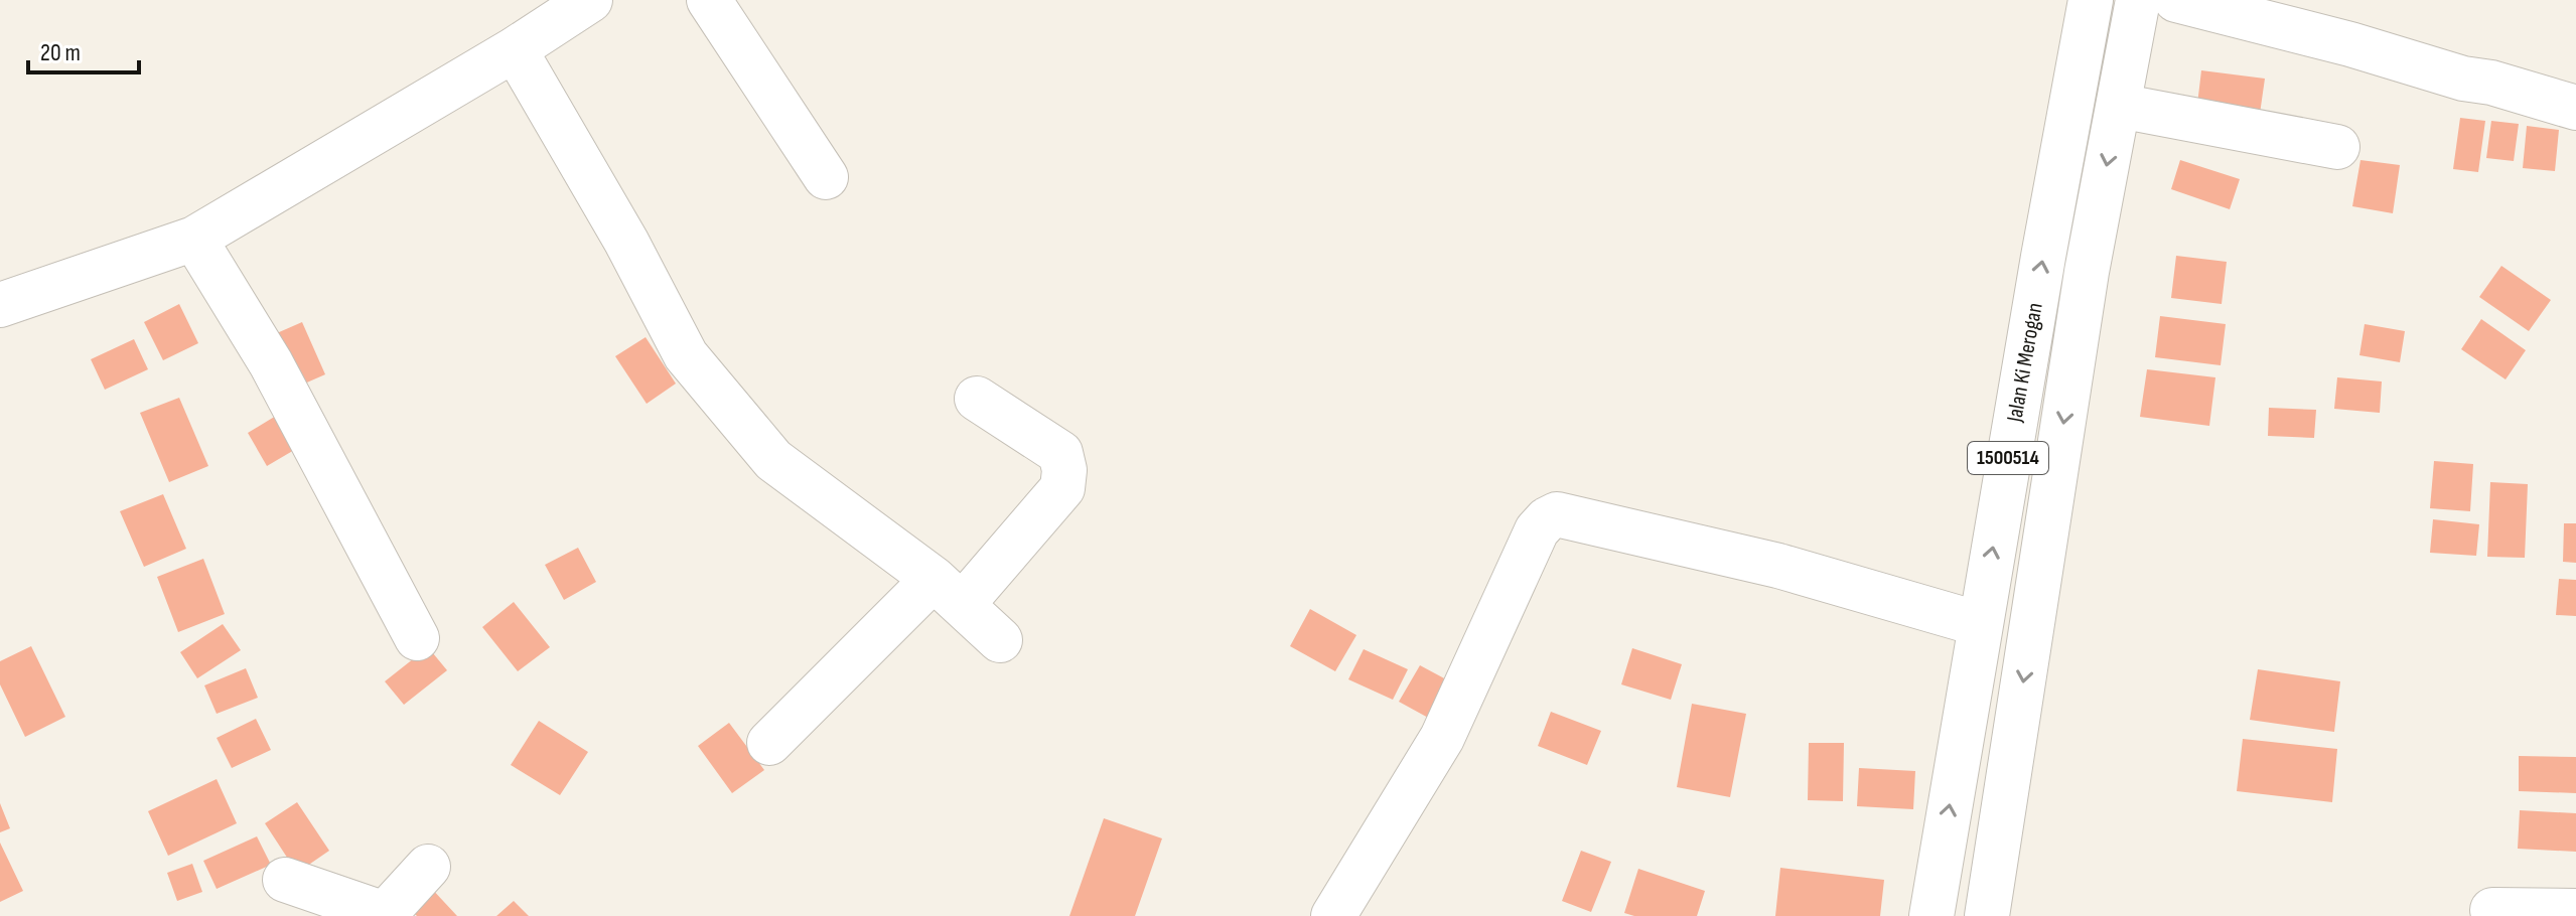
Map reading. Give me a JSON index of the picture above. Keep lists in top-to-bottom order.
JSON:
{
  "streets": {
    "main road": ["Jalan Ki Merogan", "1500514"]
  },
  "scale_bar": "20 m"
}
